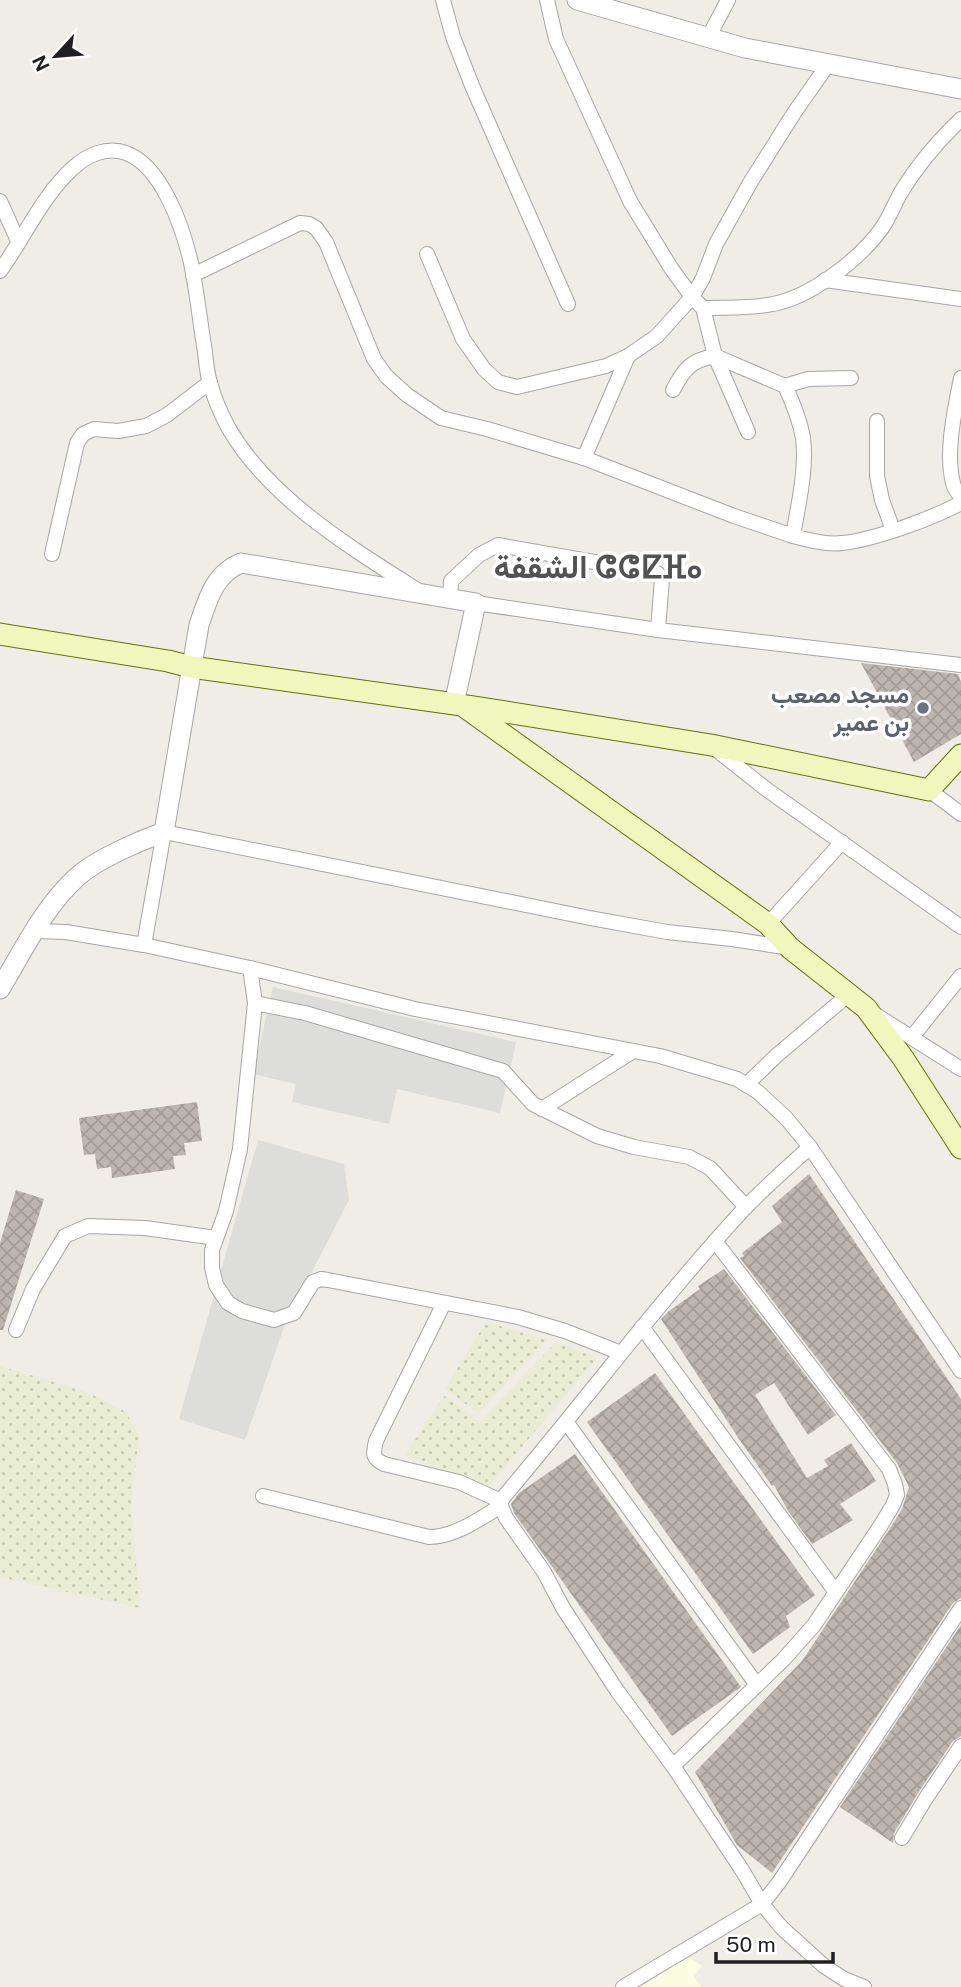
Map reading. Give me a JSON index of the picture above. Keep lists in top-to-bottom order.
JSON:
{
  "districts": ["الشقفة ⵛⵛⵇⴼⴰ"],
  "places": ["مسجد مصعب بن عمير"],
  "scale_bar": "50 m",
  "north": "bottom left"
}
